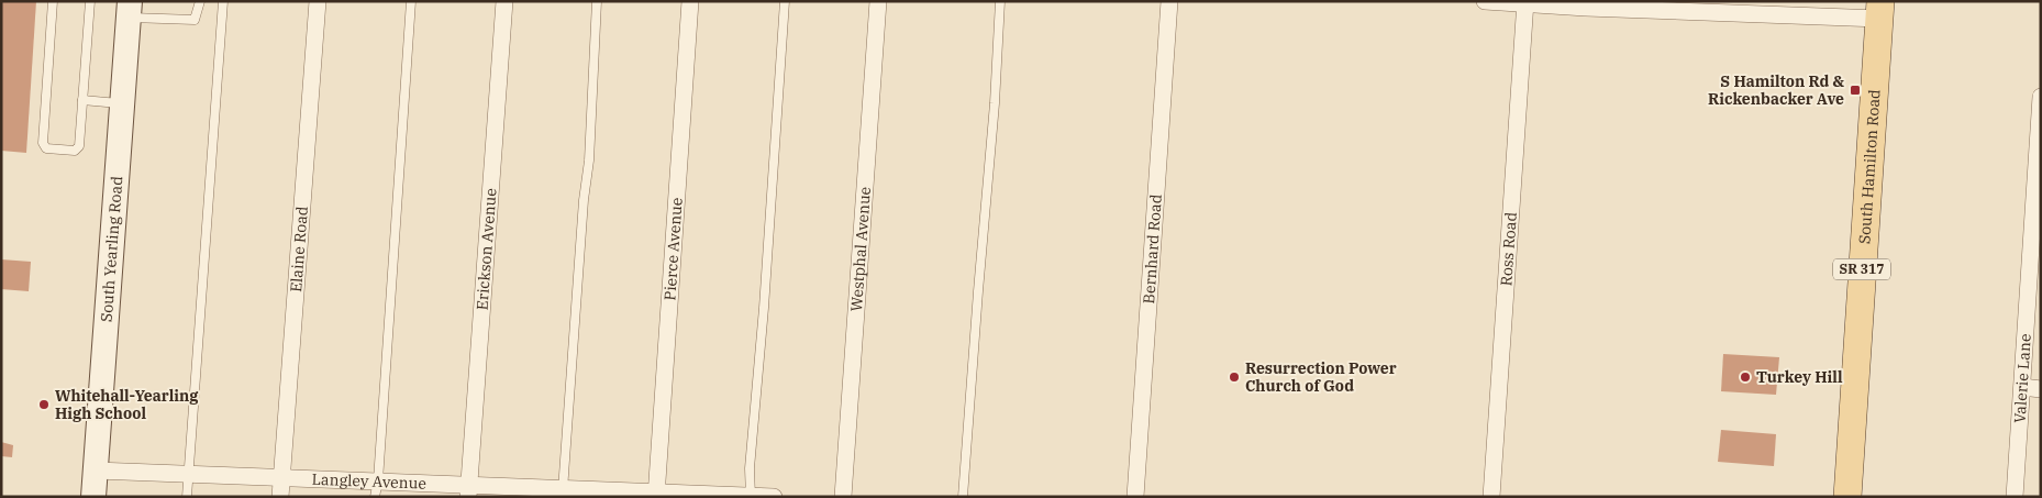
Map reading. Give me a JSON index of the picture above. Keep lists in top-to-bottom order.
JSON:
{
  "streets": {
    "main road": ["South Hamilton Road", "SR 317"],
    "street": [
      "Elaine Road",
      "Westphal Avenue",
      "Bernhard Road",
      "Ross Road",
      "South Yearling Road",
      "Erickson Avenue",
      "Pierce Avenue",
      "Valerie Lane",
      "Langley Avenue"
    ]
  },
  "crossings": [
    ["Elaine Road", "Langley Avenue"],
    ["South Yearling Road", "Langley Avenue"],
    ["Erickson Avenue", "Langley Avenue"],
    ["Pierce Avenue", "Langley Avenue"]
  ],
  "places": {
    "transit": ["S Hamilton Rd & Rickenbacker Ave"],
    "other": ["Resurrection Power Church of God", "Turkey Hill", "Whitehall-Yearling High School"]
  }
}
